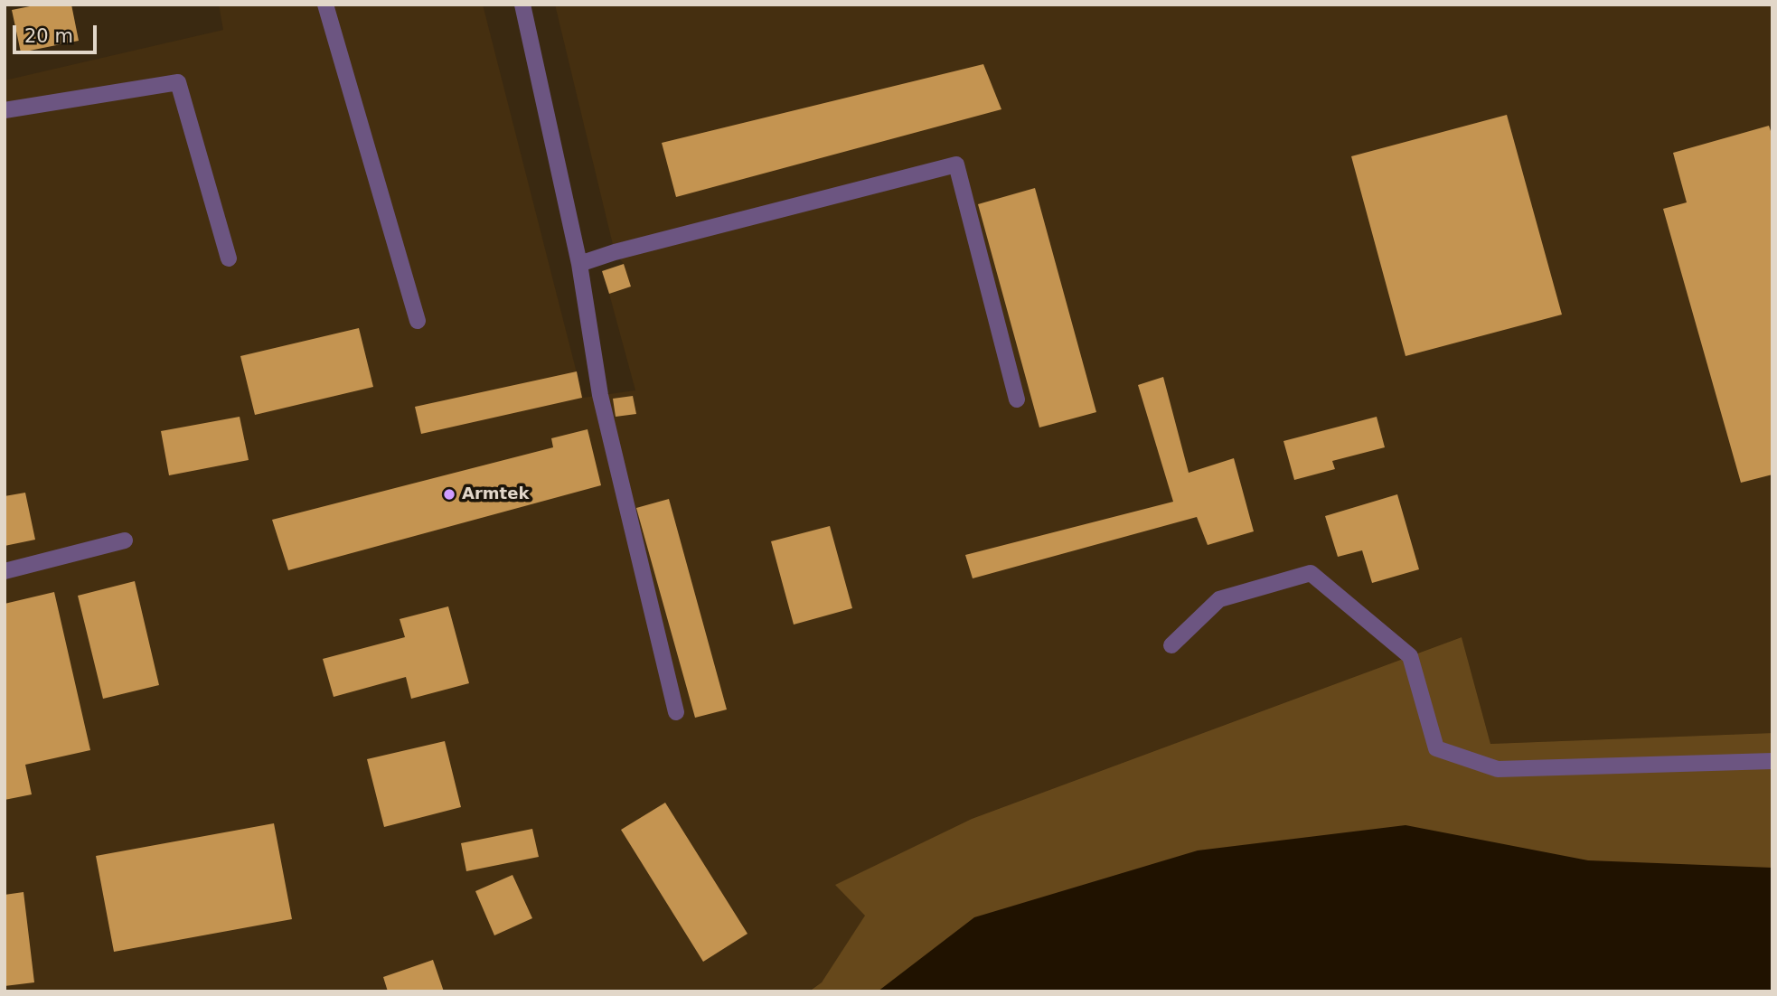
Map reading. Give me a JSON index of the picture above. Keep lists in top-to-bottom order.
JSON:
{
  "places": ["Armtek"],
  "scale_bar": "20 m"
}
